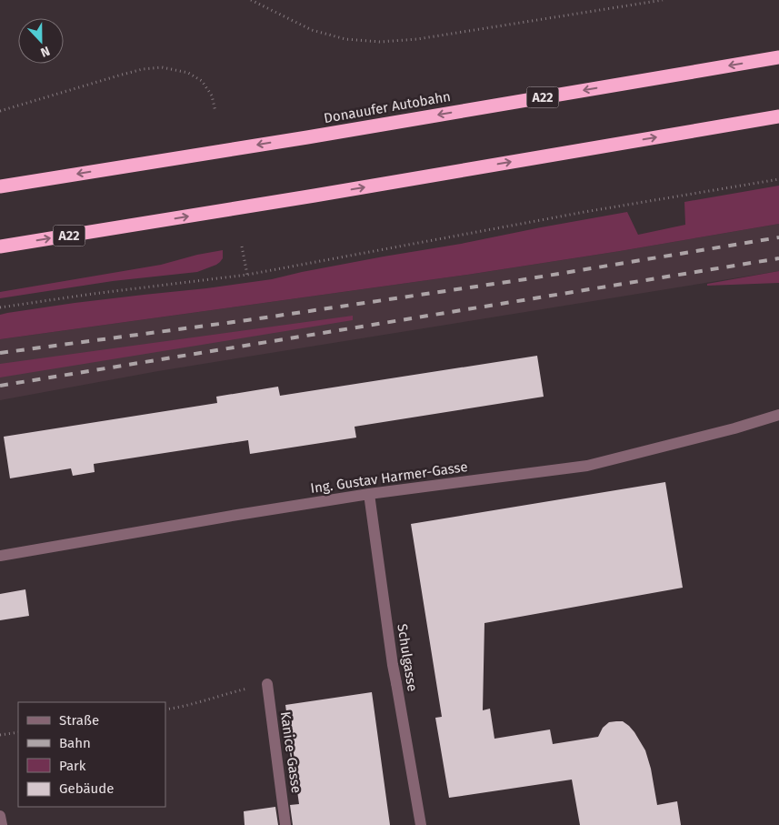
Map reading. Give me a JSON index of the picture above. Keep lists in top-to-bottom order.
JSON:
{
  "streets": {
    "highway": ["A22", "Donauufer Autobahn"],
    "street": ["Ing. Gustav Harmer-Gasse", "Schulgasse", "Kanice-Gasse"]
  },
  "crossings": [
    ["Ing. Gustav Harmer-Gasse", "Schulgasse"]
  ],
  "legend": [
    "Straße",
    "Bahn",
    "Park",
    "Gebäude"
  ],
  "north": "bottom"
}
